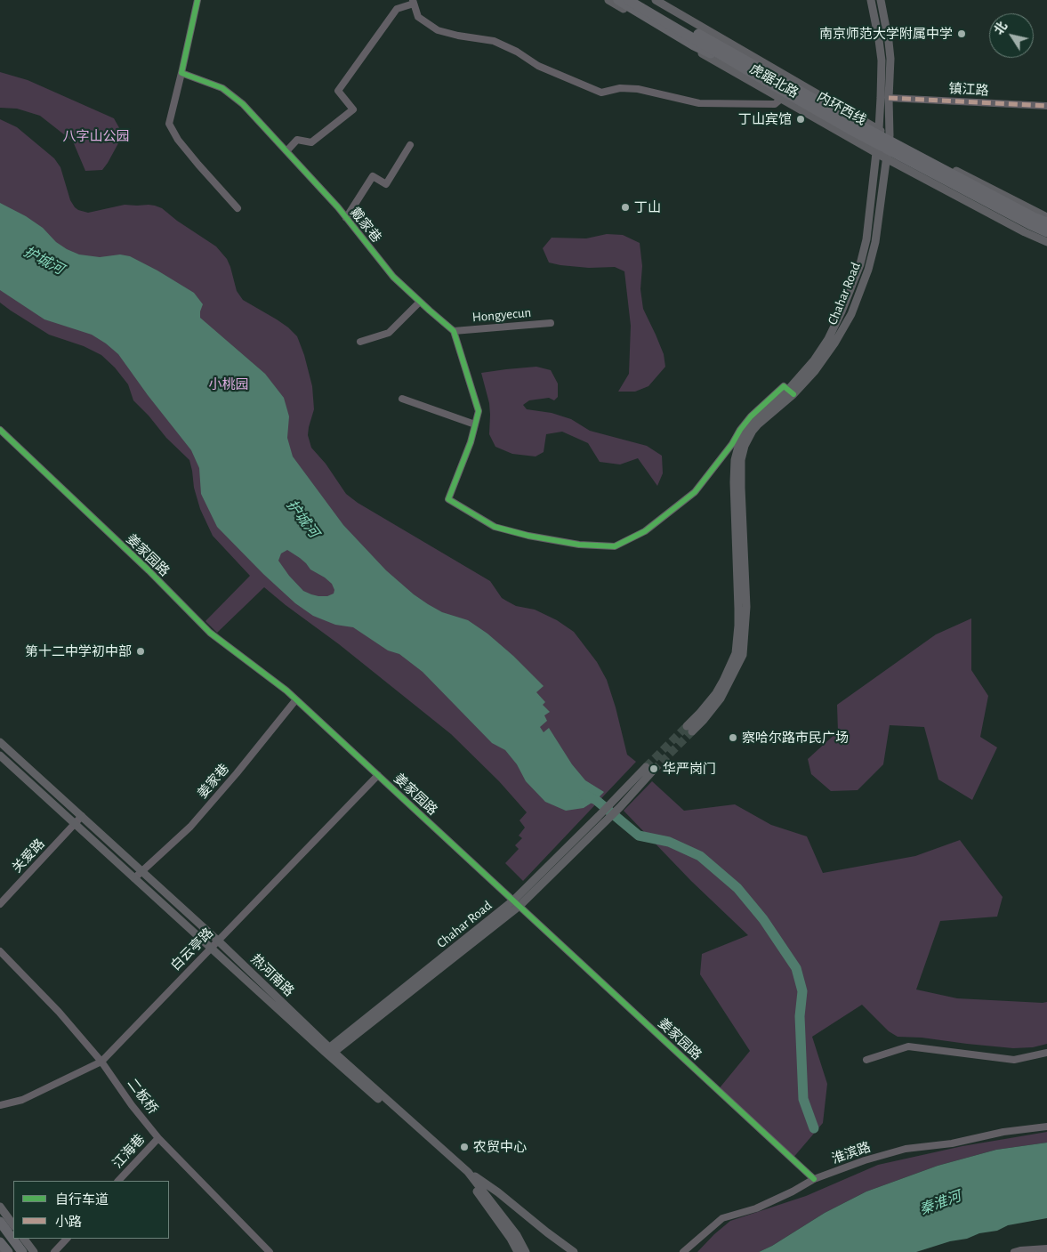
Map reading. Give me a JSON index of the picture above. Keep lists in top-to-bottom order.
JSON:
{
  "streets": {
    "highway": ["内环西线"],
    "main road": ["虎踞北路", "Chahar Road", "热河南路"],
    "street": [
      "镇江路",
      "戴家巷",
      "Hongyecun",
      "姜家园路",
      "姜家巷",
      "关爱路",
      "白云亭路",
      "二板桥",
      "江海巷",
      "淮滨路"
    ]
  },
  "crossings": [
    ["虎踞北路", "Chahar Road"],
    ["镇江路", "Chahar Road"],
    ["戴家巷", "Hongyecun"],
    ["Chahar Road", "姜家园路"],
    ["Chahar Road", "热河南路"],
    ["姜家园路", "姜家巷"],
    ["姜家园路", "白云亭路"],
    ["姜家园路", "淮滨路"],
    ["姜家巷", "热河南路"],
    ["关爱路", "热河南路"],
    ["白云亭路", "热河南路"],
    ["白云亭路", "二板桥"],
    ["二板桥", "江海巷"]
  ],
  "water": ["护城河", "秦淮河"],
  "parks": ["八字山公园", "小桃园"],
  "places": [
    "南京师范大学附属中学",
    "丁山宾馆",
    "丁山",
    "第十二中学初中部",
    "察哈尔路市民广场",
    "华严岗门",
    "农贸中心"
  ],
  "legend": ["自行车道", "小路"],
  "north": "top left"
}
